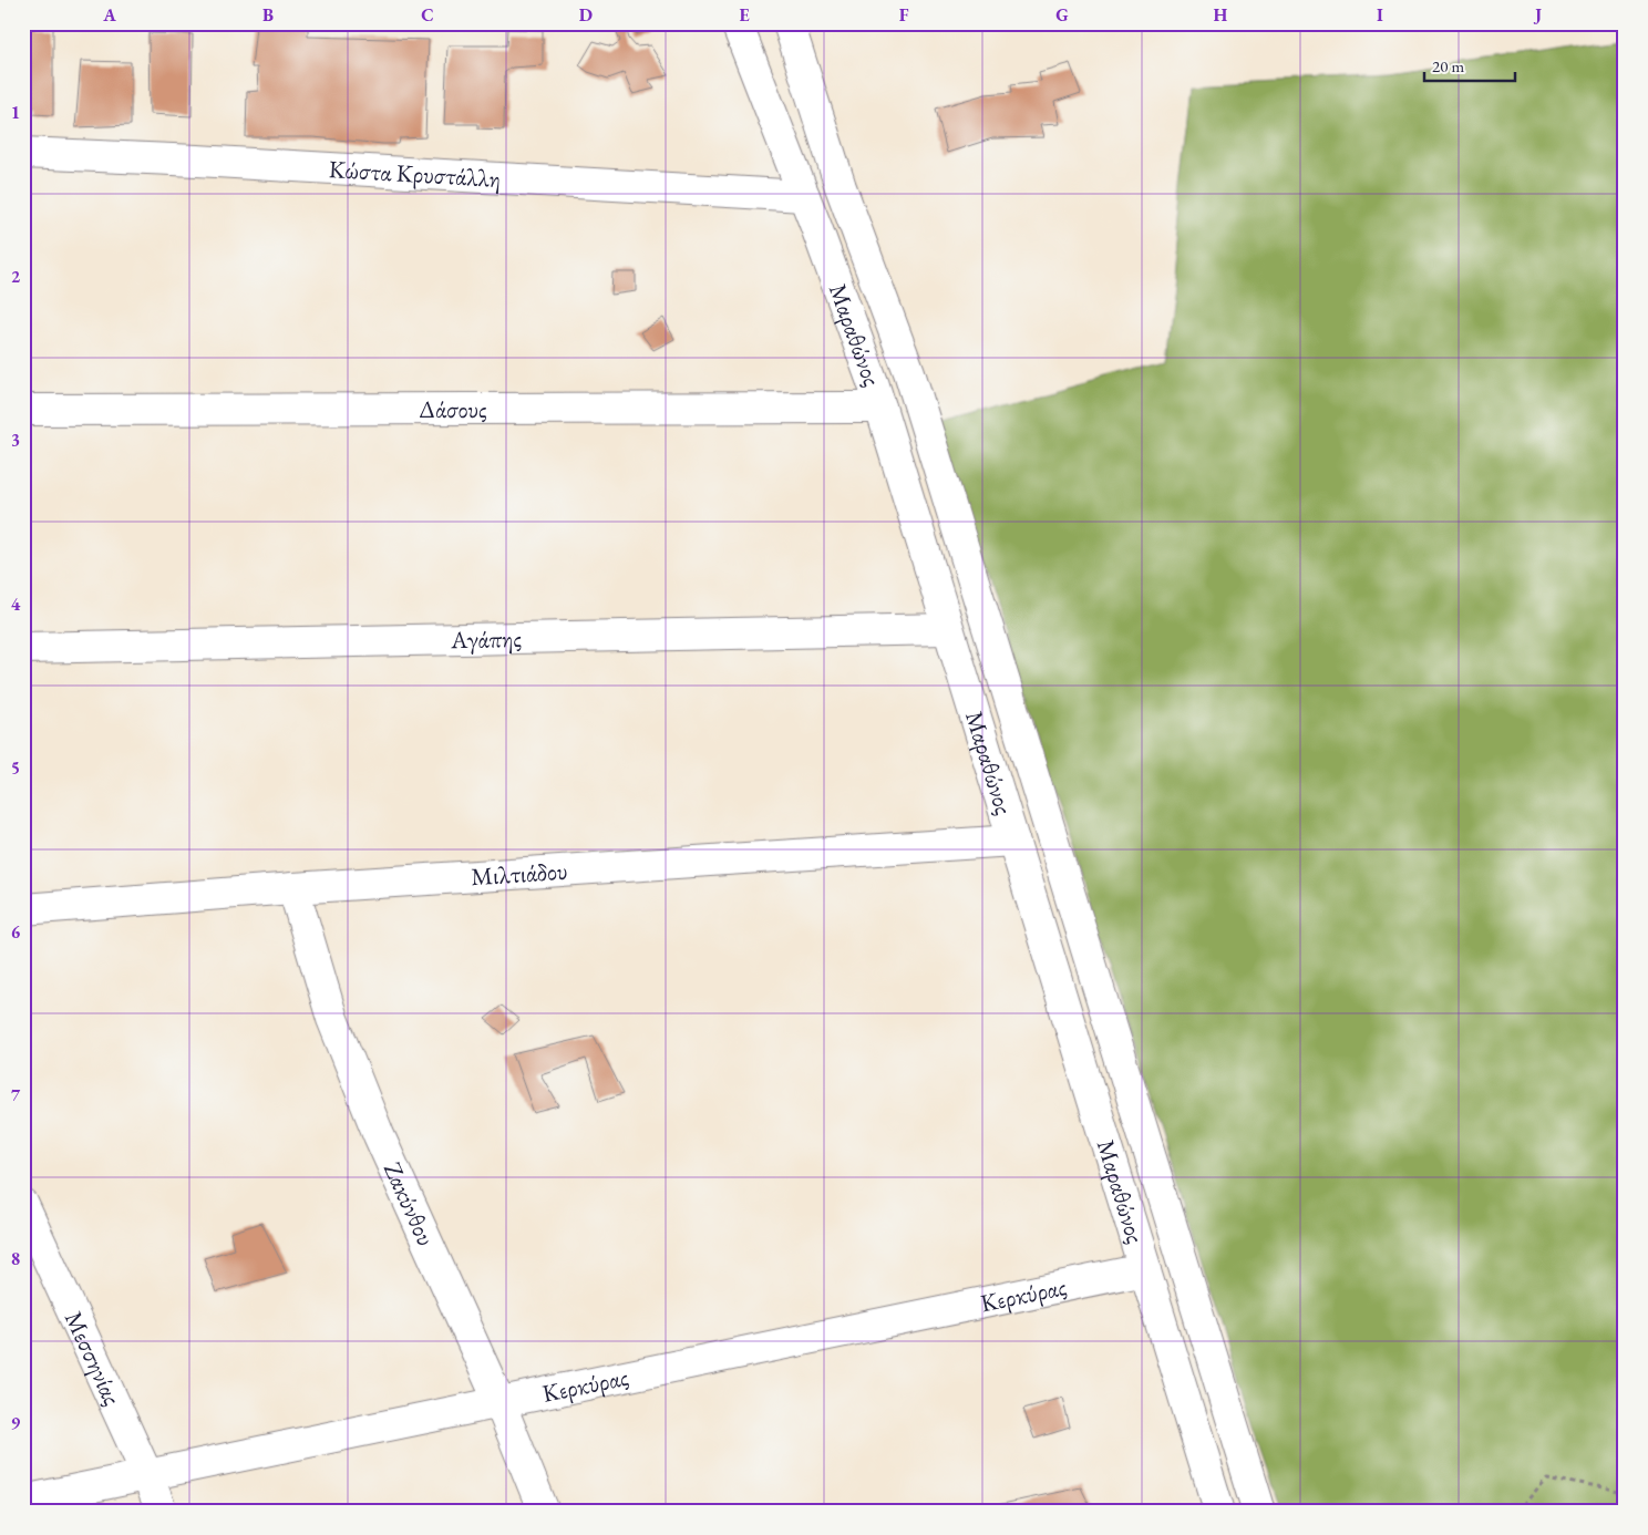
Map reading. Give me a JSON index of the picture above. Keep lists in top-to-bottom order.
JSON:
{
  "streets": {
    "street": [
      "Κώστα Κρυστάλλη",
      "Μαραθώνος",
      "Δάσους",
      "Αγάπης",
      "Μιλτιάδου",
      "Ζακύνθου",
      "Κερκύρας",
      "Μεσσηνίας"
    ]
  },
  "crossings": [
    ["Κώστα Κρυστάλλη", "Μαραθώνος"],
    ["Μαραθώνος", "Δάσους"],
    ["Μαραθώνος", "Αγάπης"],
    ["Μαραθώνος", "Μιλτιάδου"],
    ["Μαραθώνος", "Κερκύρας"],
    ["Μιλτιάδου", "Ζακύνθου"],
    ["Ζακύνθου", "Κερκύρας"],
    ["Κερκύρας", "Μεσσηνίας"]
  ],
  "scale_bar": "20 m",
  "grid": {
    "columns": [
      "A",
      "B",
      "C",
      "D",
      "E",
      "F",
      "G",
      "H",
      "I",
      "J"
    ],
    "rows": [
      "1",
      "2",
      "3",
      "4",
      "5",
      "6",
      "7",
      "8",
      "9"
    ]
  }
}
